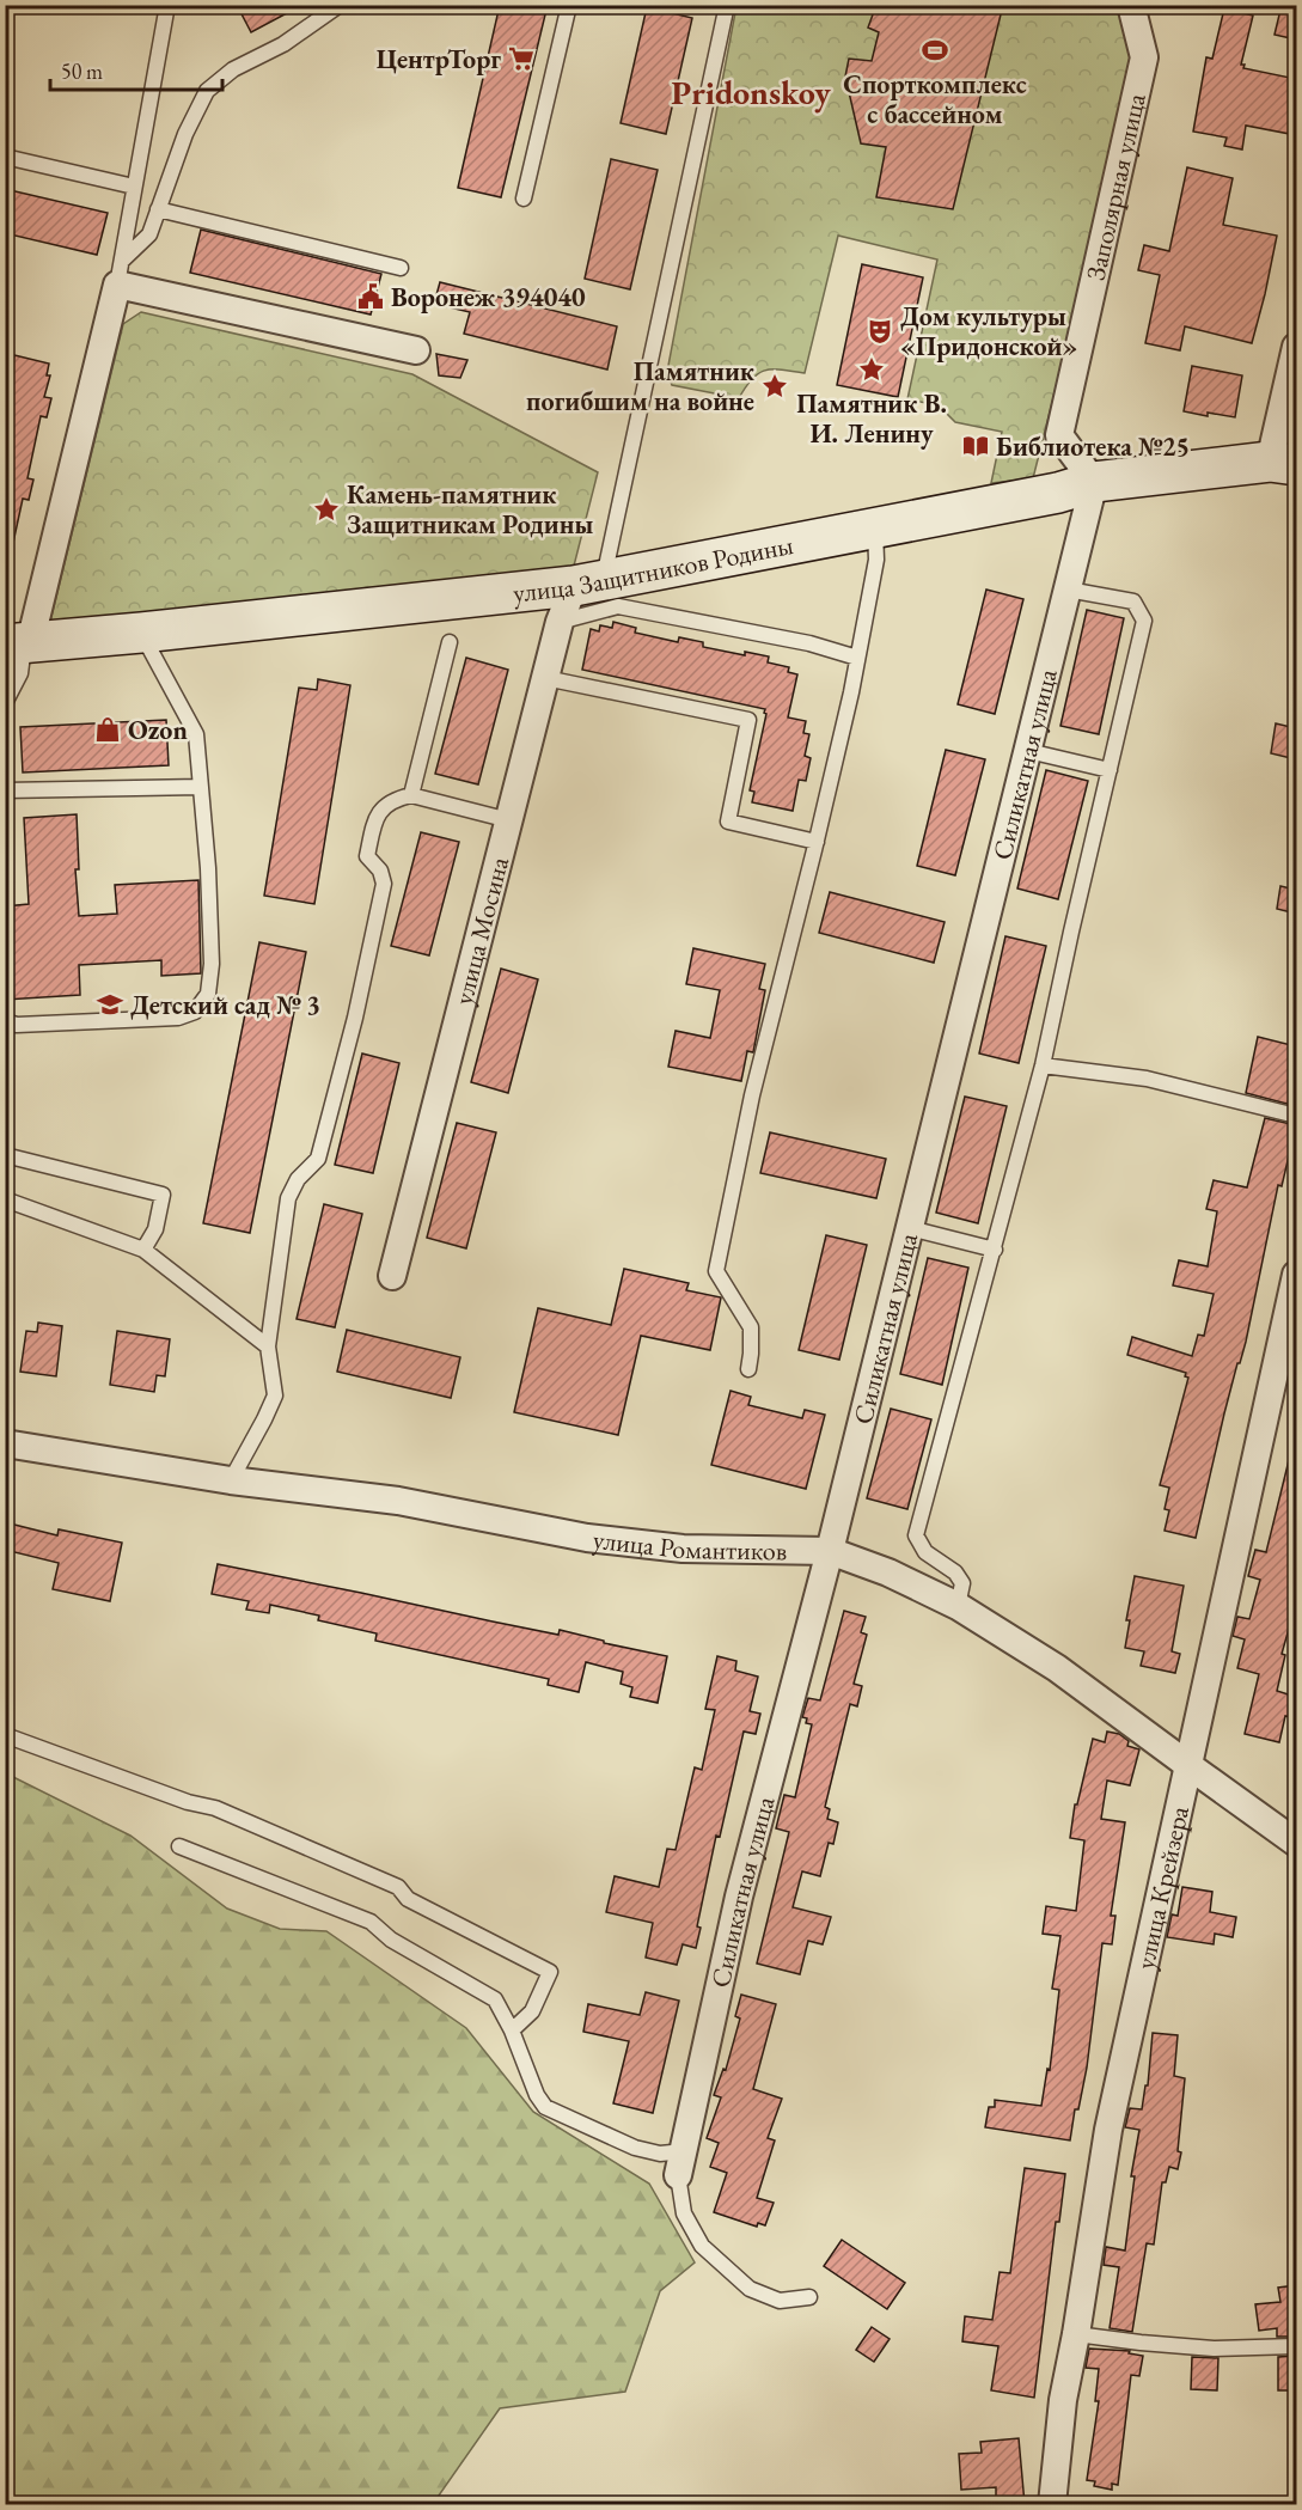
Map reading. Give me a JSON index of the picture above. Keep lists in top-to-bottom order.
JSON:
{
  "streets": {
    "street": [
      "Заполярная улица",
      "улица Защитников Родины",
      "Силикатная улица",
      "улица Мосина",
      "улица Романтиков",
      "улица Крейзера"
    ]
  },
  "crossings": [
    ["Заполярная улица", "улица Защитников Родины"],
    ["Заполярная улица", "Силикатная улица"],
    ["улица Защитников Родины", "Силикатная улица"],
    ["улица Защитников Родины", "улица Мосина"],
    ["Силикатная улица", "улица Романтиков"],
    ["улица Романтиков", "улица Крейзера"]
  ],
  "districts": ["Pridonskoy"],
  "places": {
    "sports": ["Спорткомплекс с бассейном"],
    "supermarket": ["ЦентрТорг"],
    "public building": ["Воронеж 394040"],
    "theatre": ["Дом культуры «Придонской»"],
    "place": ["Памятник В. И. Ленину", "Памятник погибшим на войне", "Камень-памятник Защитникам Родины"],
    "library": ["Библиотека №25"],
    "shop": ["Ozon"],
    "school or university": ["Детский сад № 3"]
  },
  "scale_bar": "50 m"
}
